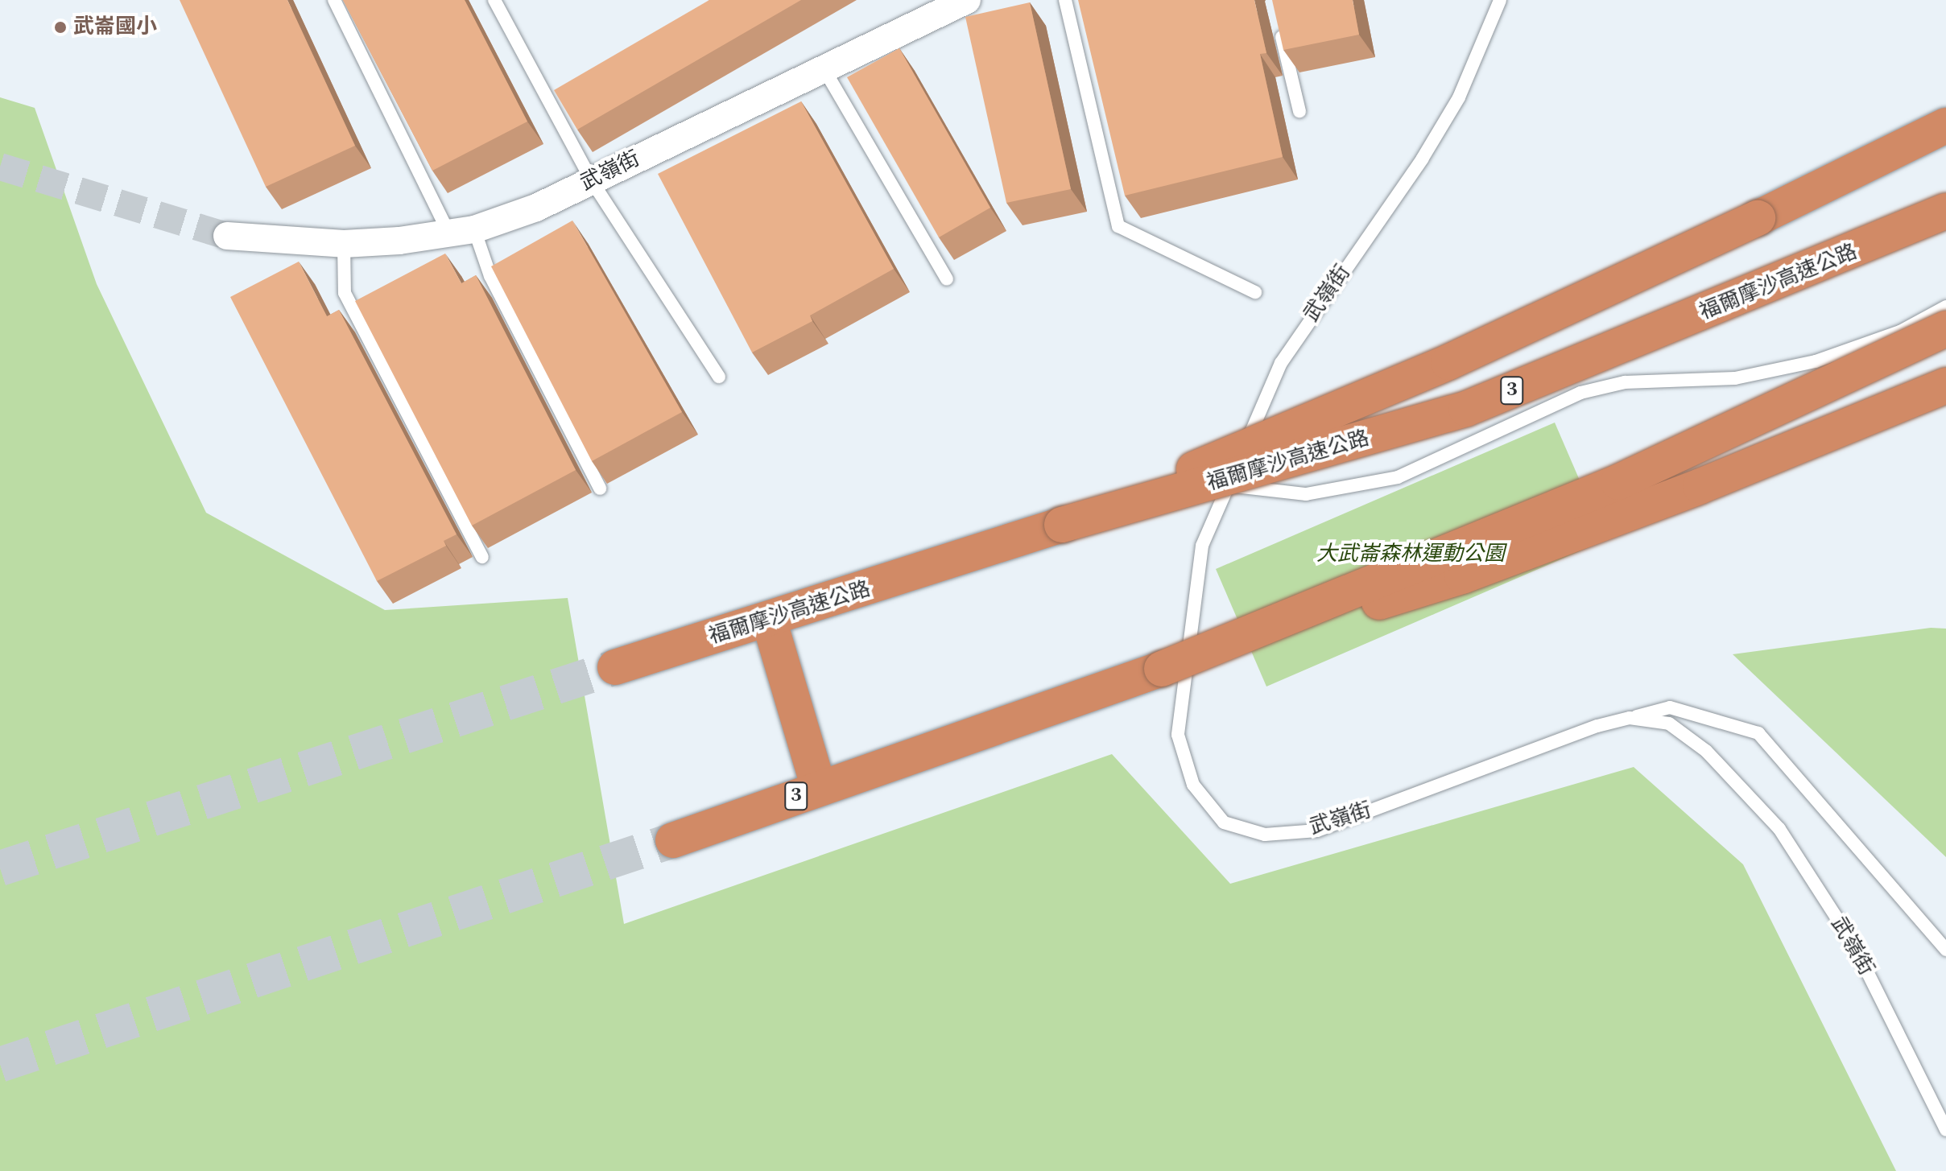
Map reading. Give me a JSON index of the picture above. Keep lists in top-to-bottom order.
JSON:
{
  "streets": {
    "highway": ["福爾摩沙高速公路", "3"],
    "street": ["武嶺街"]
  },
  "parks": ["大武崙森林運動公園"],
  "places": ["武崙國小"]
}
